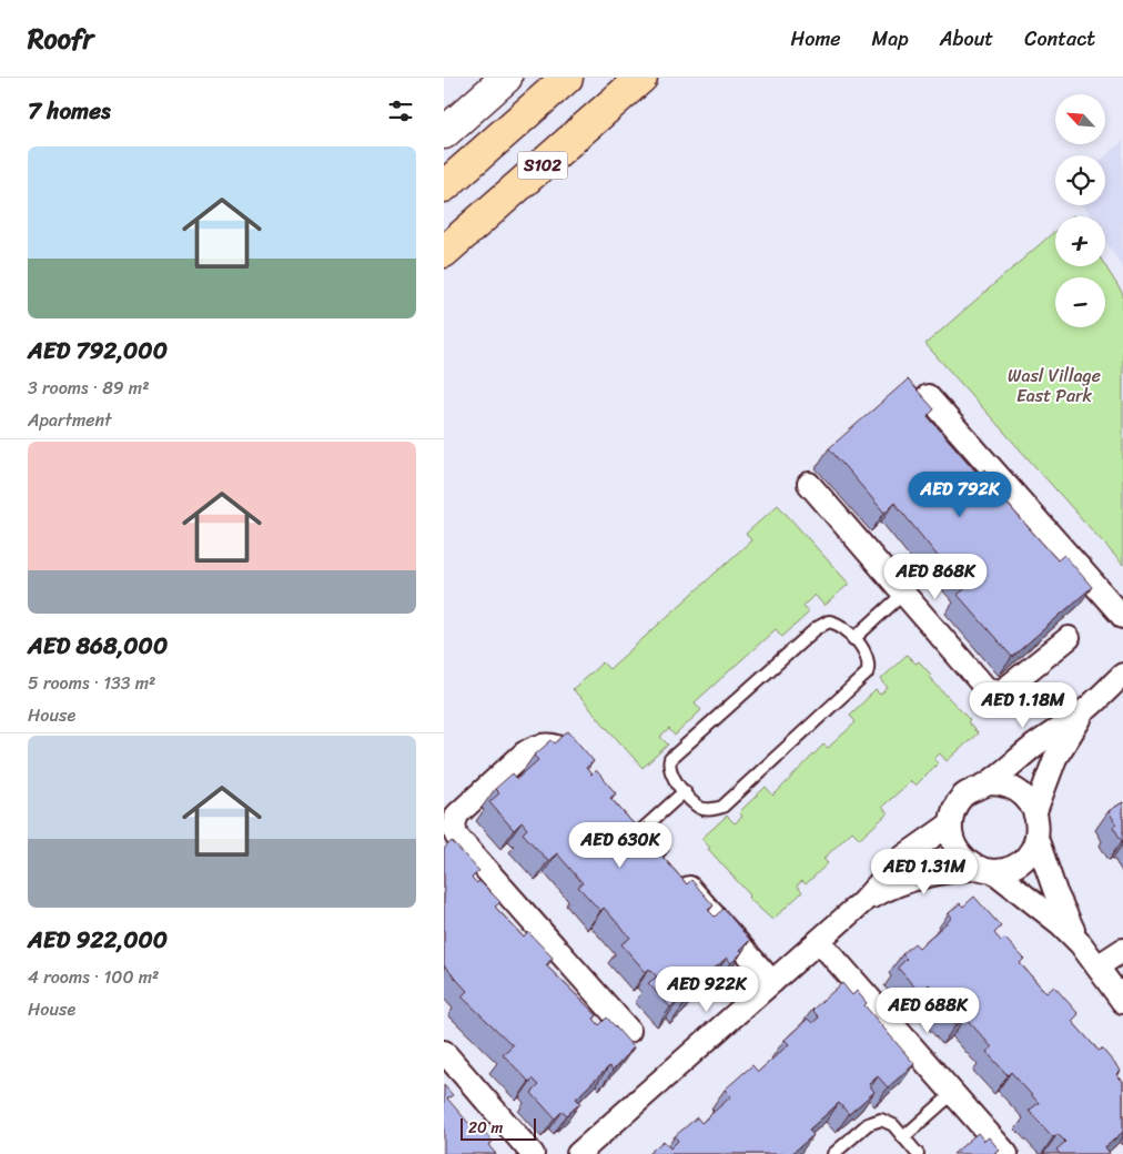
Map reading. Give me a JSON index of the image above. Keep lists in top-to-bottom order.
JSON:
{
  "streets": {
    "highway": ["S102"]
  },
  "parks": ["Wasl Village East Park"],
  "scale_bar": "20 m",
  "north": "top left",
  "page": {
    "header": "Roofr",
    "nav": [
      "Home",
      "Map",
      "About",
      "Contact"
    ],
    "heading": "7 homes",
    "map_buttons": ["+", "−"],
    "list": [
      {
        "name": "AED 792,000",
        "note": "3 rooms · 89 m² · Apartment"
      },
      {
        "name": "AED 868,000",
        "note": "5 rooms · 133 m² · House"
      },
      {
        "name": "AED 922,000",
        "note": "4 rooms · 100 m² · House"
      }
    ],
    "price": [
      "AED 792K",
      "AED 868K",
      "AED 1.18M",
      "AED 630K",
      "AED 1.31M",
      "AED 922K",
      "AED 688K"
    ],
    "scale": "20 m"
  }
}
